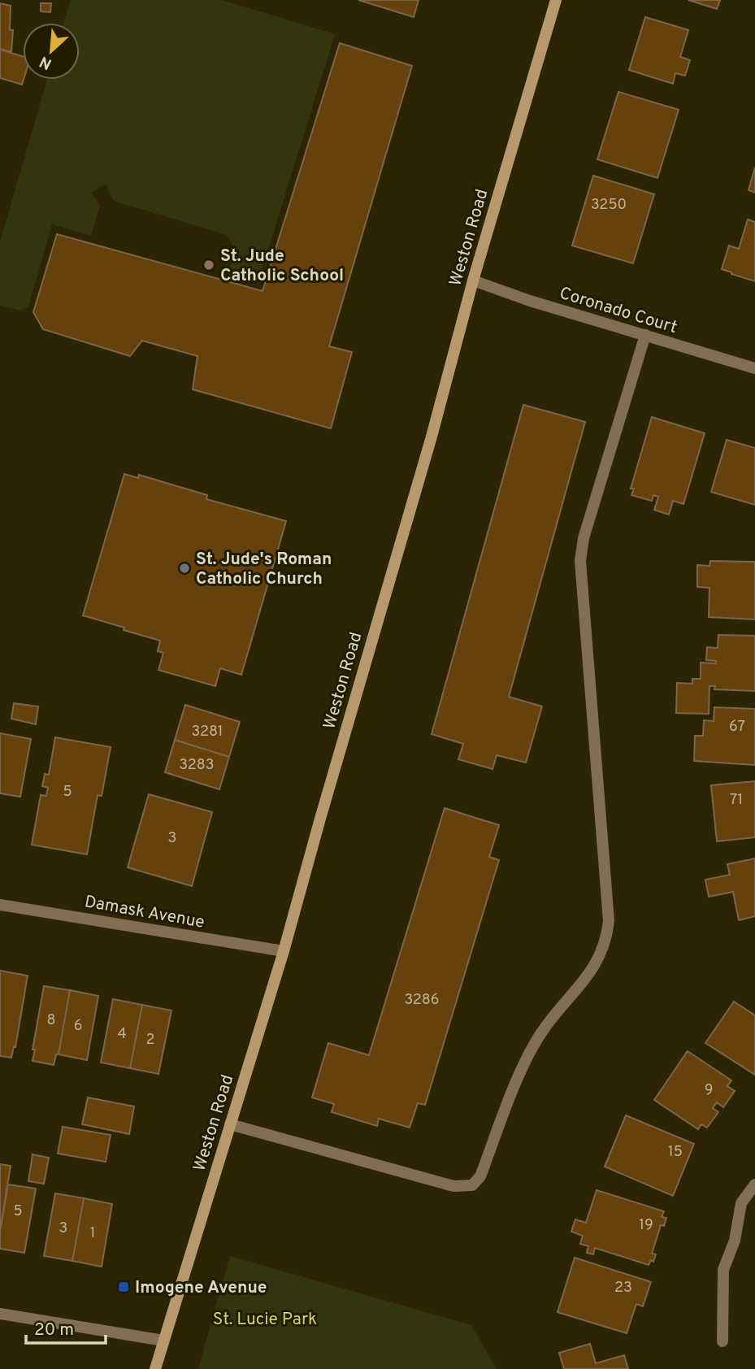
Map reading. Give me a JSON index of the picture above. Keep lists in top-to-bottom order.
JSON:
{
  "streets": {
    "main road": ["Weston Road"],
    "street": ["Coronado Court", "Damask Avenue"]
  },
  "crossings": [
    ["Weston Road", "Coronado Court"],
    ["Weston Road", "Damask Avenue"]
  ],
  "parks": ["St. Lucie Park"],
  "places": {
    "other": ["St. Jude Catholic School", "St. Jude's Roman Catholic Church"],
    "transit": ["Imogene Avenue"]
  },
  "house_numbers": [
    "3250",
    "67",
    "3281",
    "3283",
    "5",
    "71",
    "3",
    "3286",
    "8",
    "6",
    "4",
    "2",
    "9",
    "15",
    "5",
    "19",
    "3",
    "1",
    "23"
  ],
  "scale_bar": "20 m",
  "north": "bottom left"
}
